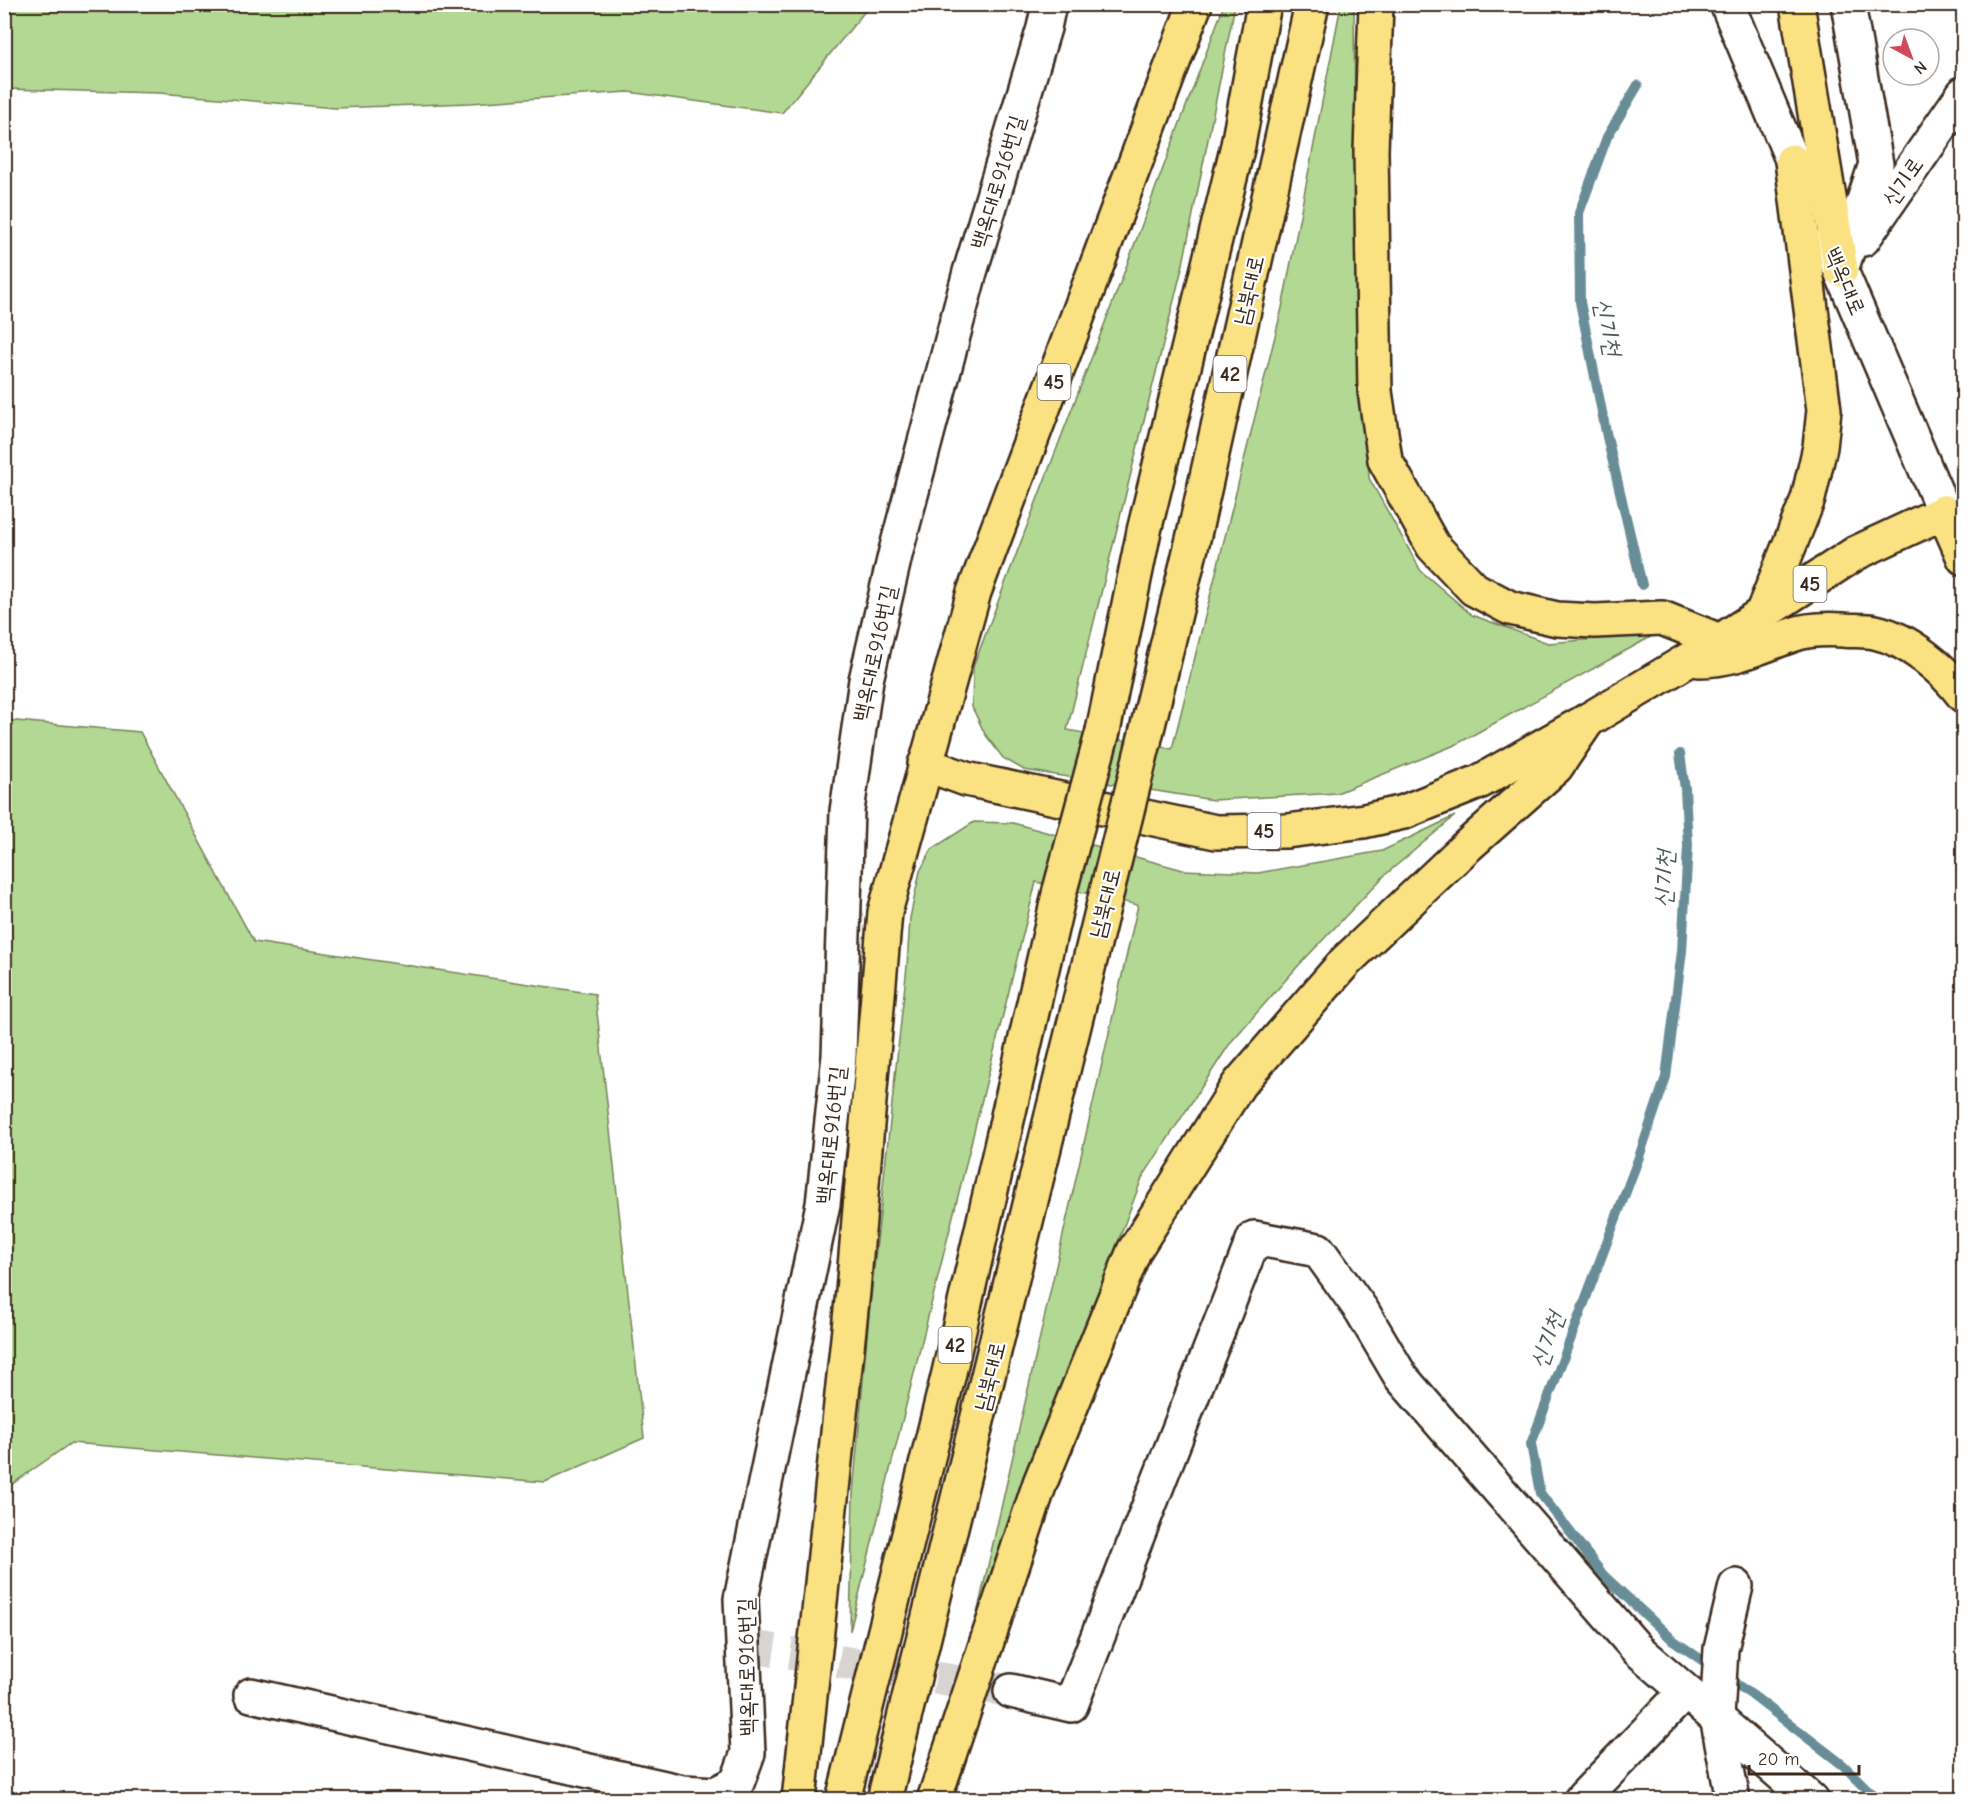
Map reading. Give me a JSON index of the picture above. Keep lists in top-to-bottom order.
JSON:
{
  "streets": {
    "main road": [
      "백옥대로",
      "남북대로",
      "42",
      "45"
    ],
    "street": ["신기로", "백옥대로916번길"]
  },
  "crossings": [
    ["신기로", "백옥대로"],
    ["백옥대로", "45"]
  ],
  "water": ["신기천"],
  "scale_bar": "20 m",
  "north": "bottom right"
}
